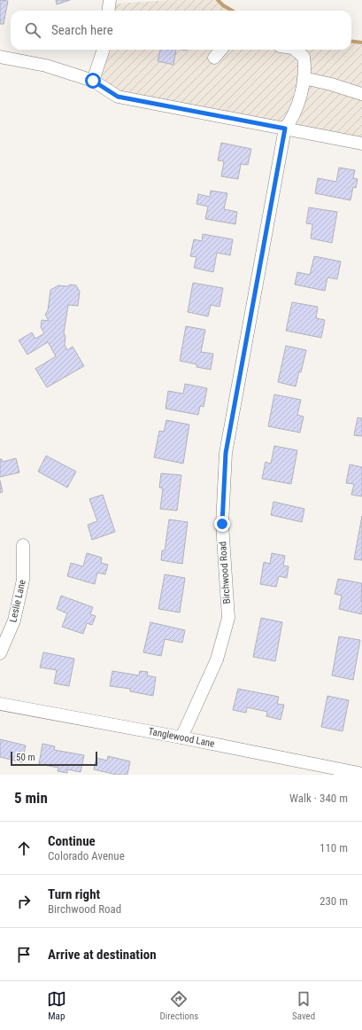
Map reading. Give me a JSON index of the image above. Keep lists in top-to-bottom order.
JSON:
{
  "streets": {
    "street": ["Birchwood Road", "Leslie Lane", "Tanglewood Lane"]
  },
  "crossings": [
    ["Birchwood Road", "Tanglewood Lane"]
  ],
  "scale_bar": "50 m",
  "page": {
    "search": "Search here",
    "scale": "50 m",
    "heading": ["5 min", "Walk · 340 m"],
    "list": [
      ["Continue", "Colorado Avenue", "110 m"],
      ["Turn right", "Birchwood Road", "230 m"],
      "Arrive at destination"
    ],
    "nav": ["Map", "Directions", "Saved"]
  }
}
